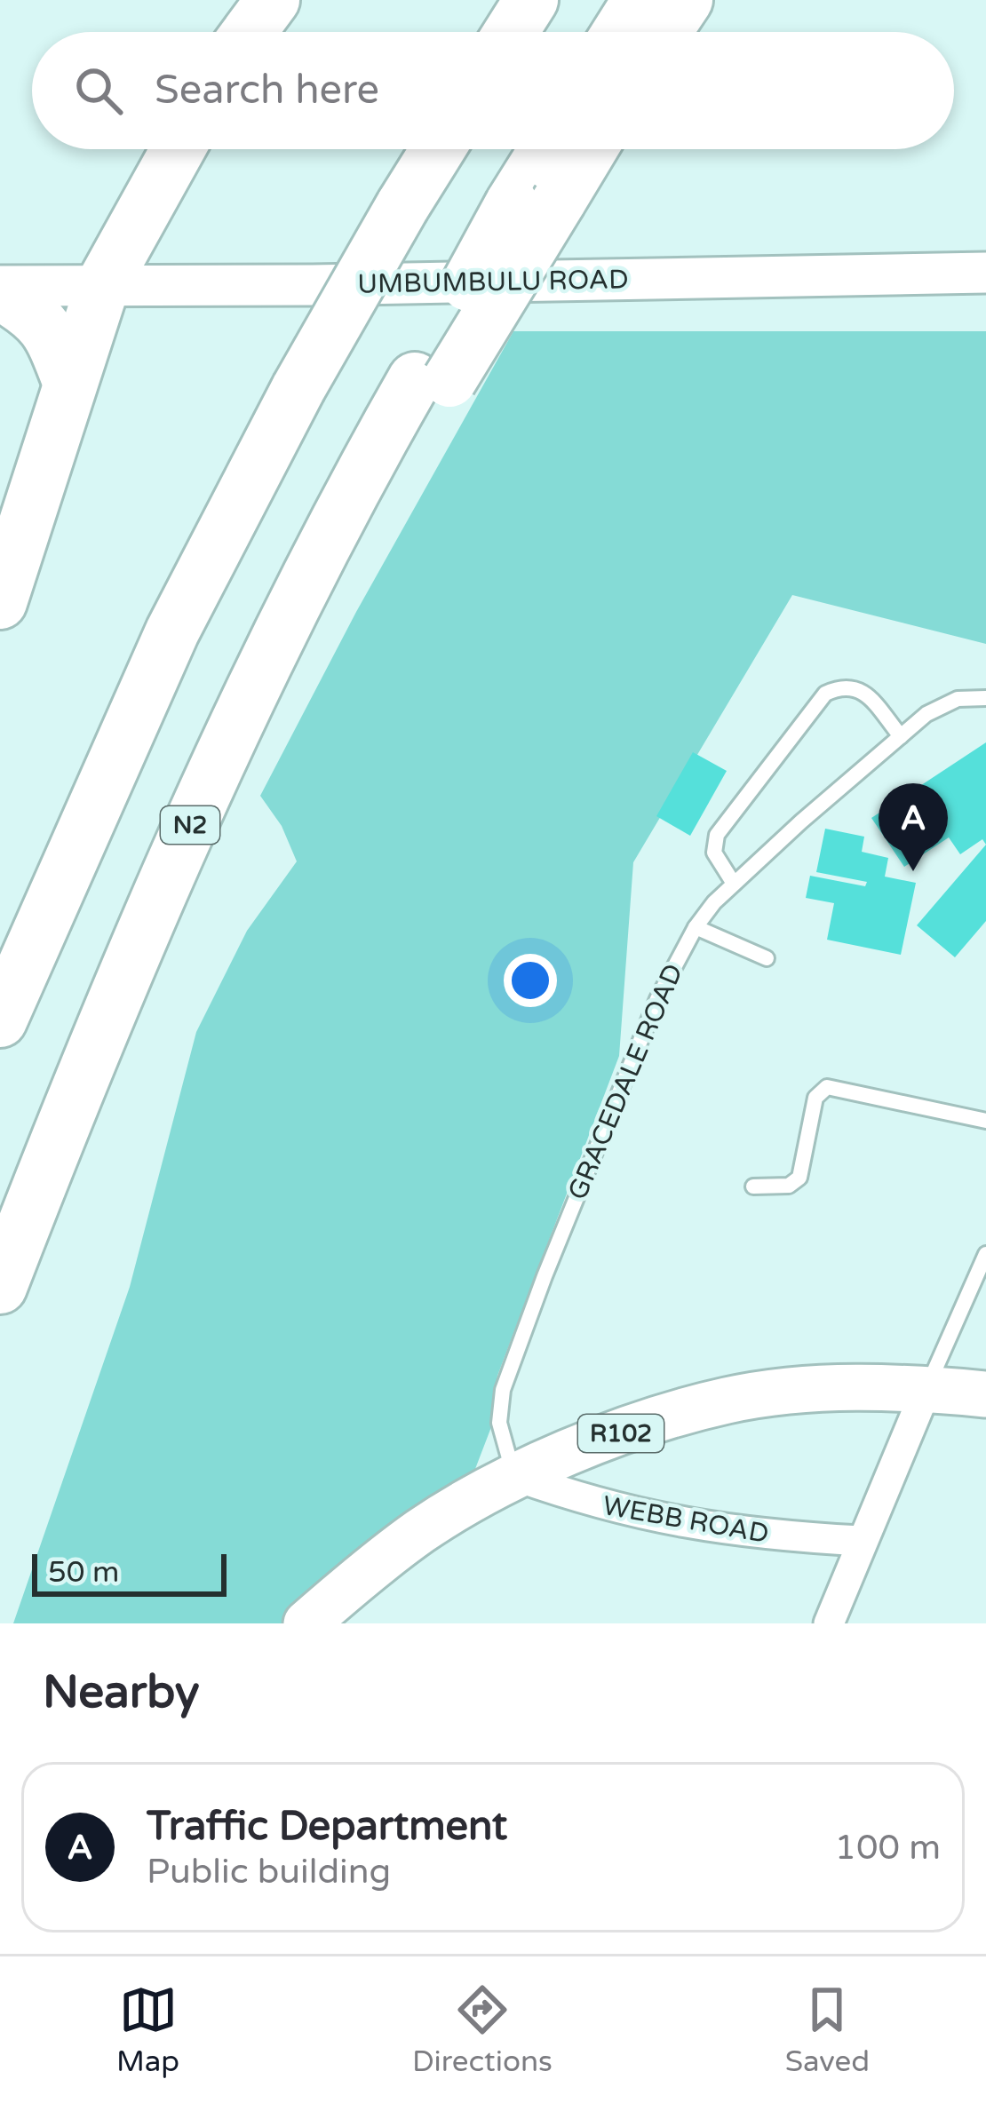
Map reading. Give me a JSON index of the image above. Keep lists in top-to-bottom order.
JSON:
{
  "streets": {
    "highway": ["N2"],
    "main road": ["UMBUMBULU ROAD", "R102"],
    "street": ["WEBB ROAD"],
    "lane": ["GRACEDALE ROAD"]
  },
  "crossings": [
    ["GRACEDALE ROAD", "R102"],
    ["GRACEDALE ROAD", "WEBB ROAD"],
    ["R102", "WEBB ROAD"]
  ],
  "scale_bar": "50 m",
  "page": {
    "search": "Search here",
    "pins": "A",
    "scale": "50 m",
    "heading": "Nearby",
    "list": [
      {
        "mark": "A",
        "name": "Traffic Department",
        "note": "Public building",
        "value": "100 m"
      }
    ],
    "nav": ["Map", "Directions", "Saved"]
  }
}
